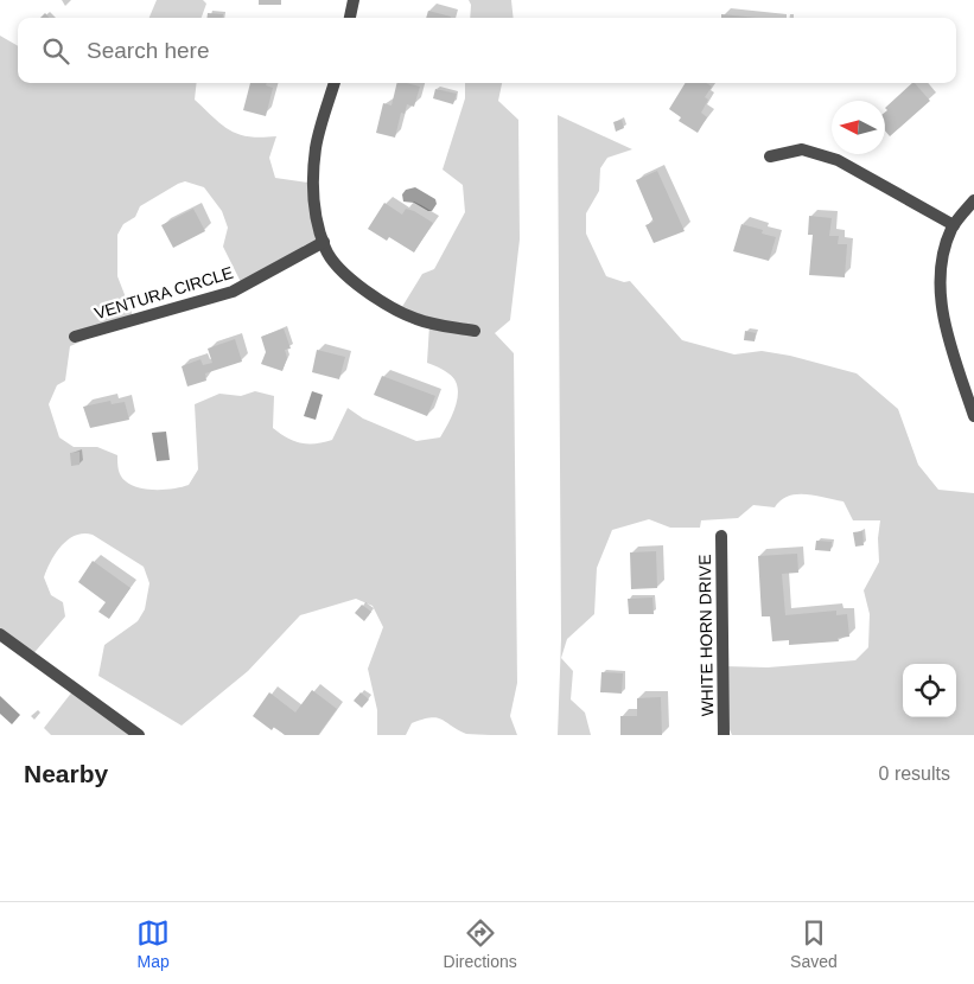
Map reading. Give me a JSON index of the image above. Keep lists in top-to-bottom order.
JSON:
{
  "streets": {
    "street": ["VENTURA CIRCLE", "WHITE HORN DRIVE"]
  },
  "north": "left",
  "page": {
    "search": "Search here",
    "heading": ["Nearby", "0 results"],
    "nav": ["Map", "Directions", "Saved"]
  }
}
